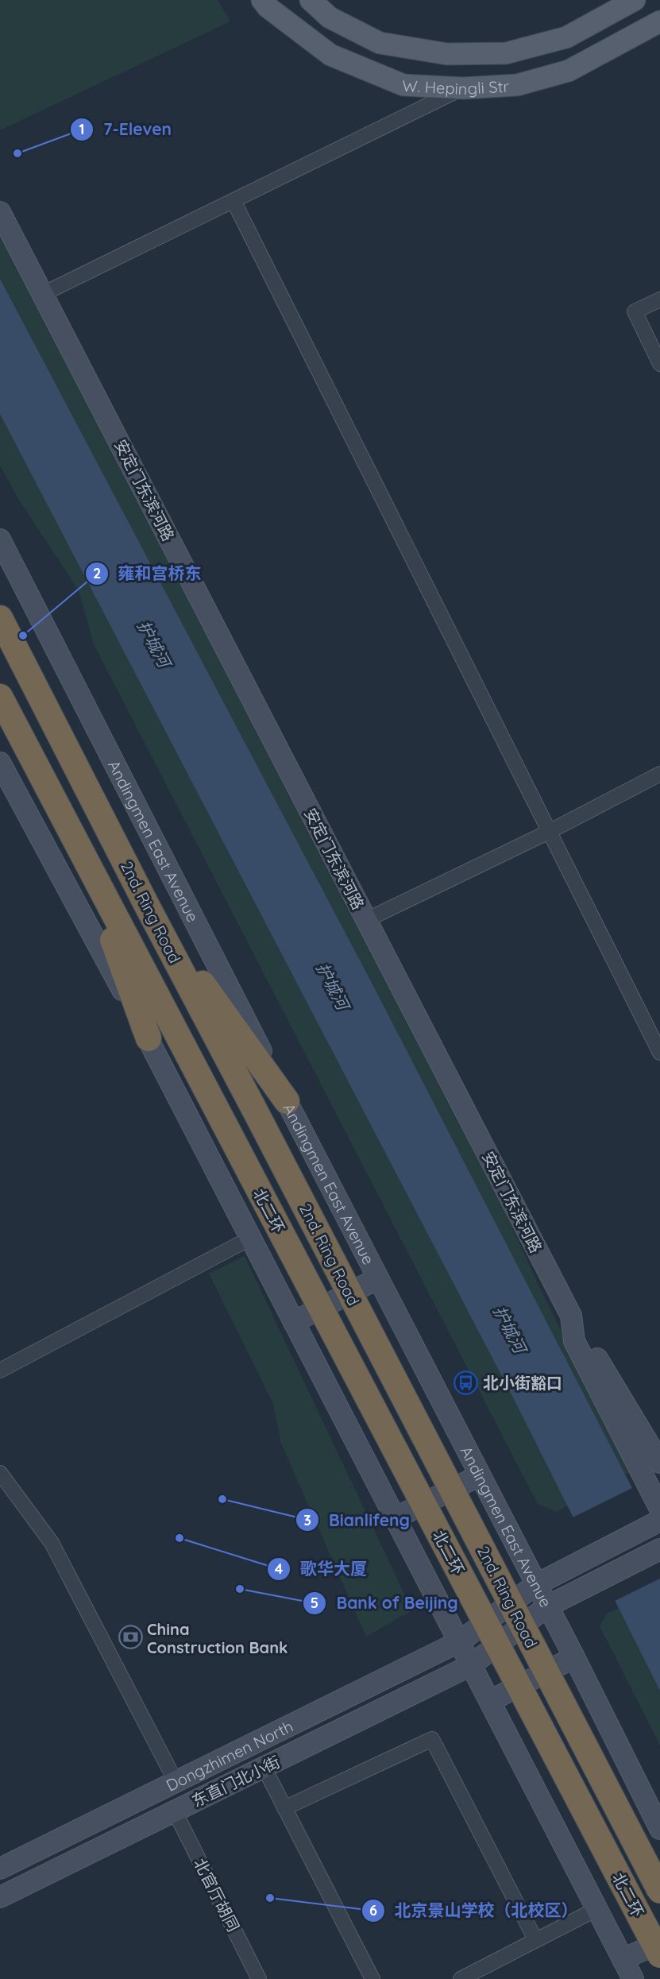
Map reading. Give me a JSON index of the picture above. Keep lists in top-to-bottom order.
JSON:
{
  "streets": {
    "highway": ["2nd. Ring Road", "北二环"],
    "main road": ["W. Hepingli Str"],
    "street": [
      "安定门东滨河路",
      "Andingmen East Avenue",
      "Dongzhimen North",
      "东直门北小街",
      "北官厅胡同"
    ]
  },
  "crossings": [
    ["Andingmen East Avenue", "Dongzhimen North"],
    ["Andingmen East Avenue", "东直门北小街"],
    ["东直门北小街", "北官厅胡同"]
  ],
  "water": ["护城河"],
  "places": {
    "other": [
      "7-Eleven",
      "雍和宫桥东",
      "Bianlifeng",
      "歌华大厦",
      "Bank of Beijing",
      "北京景山学校（北校区）"
    ],
    "bus stop": ["北小街豁口"],
    "bank": ["China Construction Bank"]
  }
}
